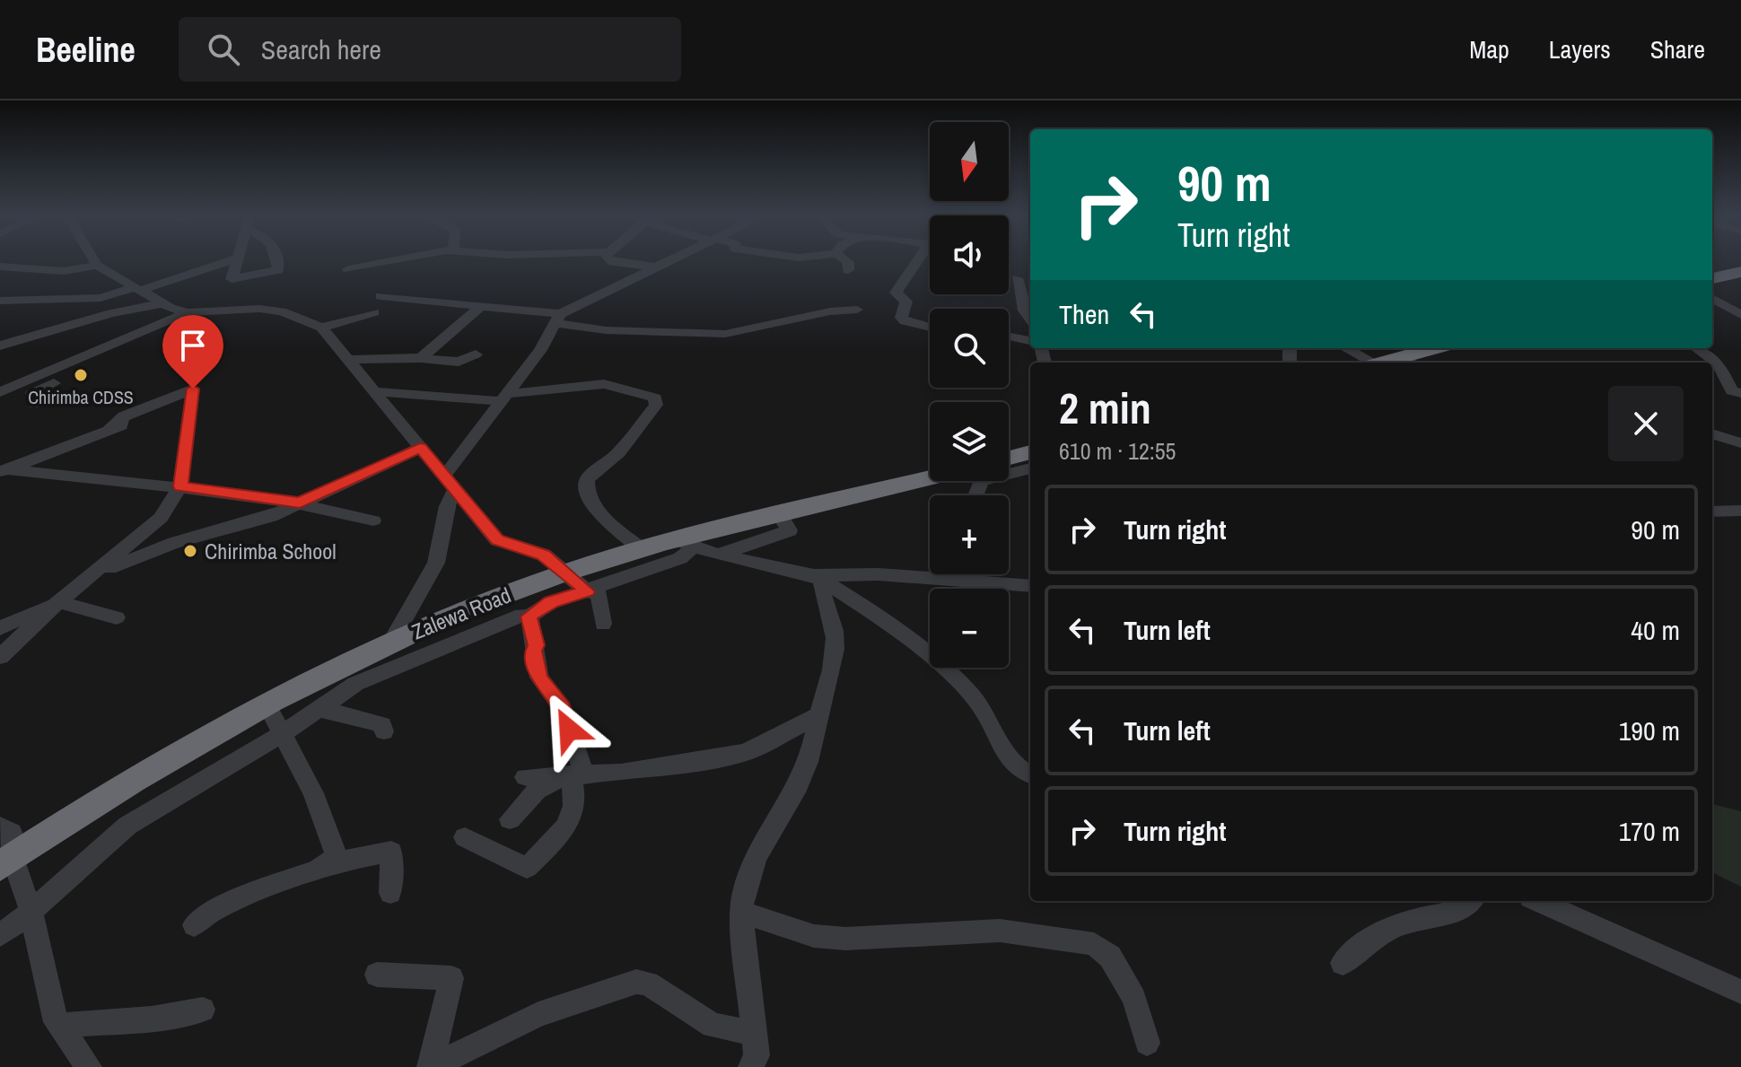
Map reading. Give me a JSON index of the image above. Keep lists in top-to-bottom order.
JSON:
{
  "streets": {
    "highway": ["Zalewa Road"]
  },
  "places": ["Chirimba CDSS", "Chirimba School"],
  "north": "bottom",
  "page": {
    "header": "Beeline",
    "search": "Search here",
    "nav": ["Map", "Layers", "Share"],
    "map_buttons": ["+", "−"],
    "turn": ["90 m", "Turn right"],
    "then": "Then",
    "heading": ["2 min", "610 m · 12:55"],
    "list": [
      {
        "name": "Turn right",
        "value": "90 m"
      },
      {
        "name": "Turn left",
        "value": "40 m"
      },
      {
        "name": "Turn left",
        "value": "190 m"
      },
      {
        "name": "Turn right",
        "value": "170 m"
      }
    ]
  }
}
